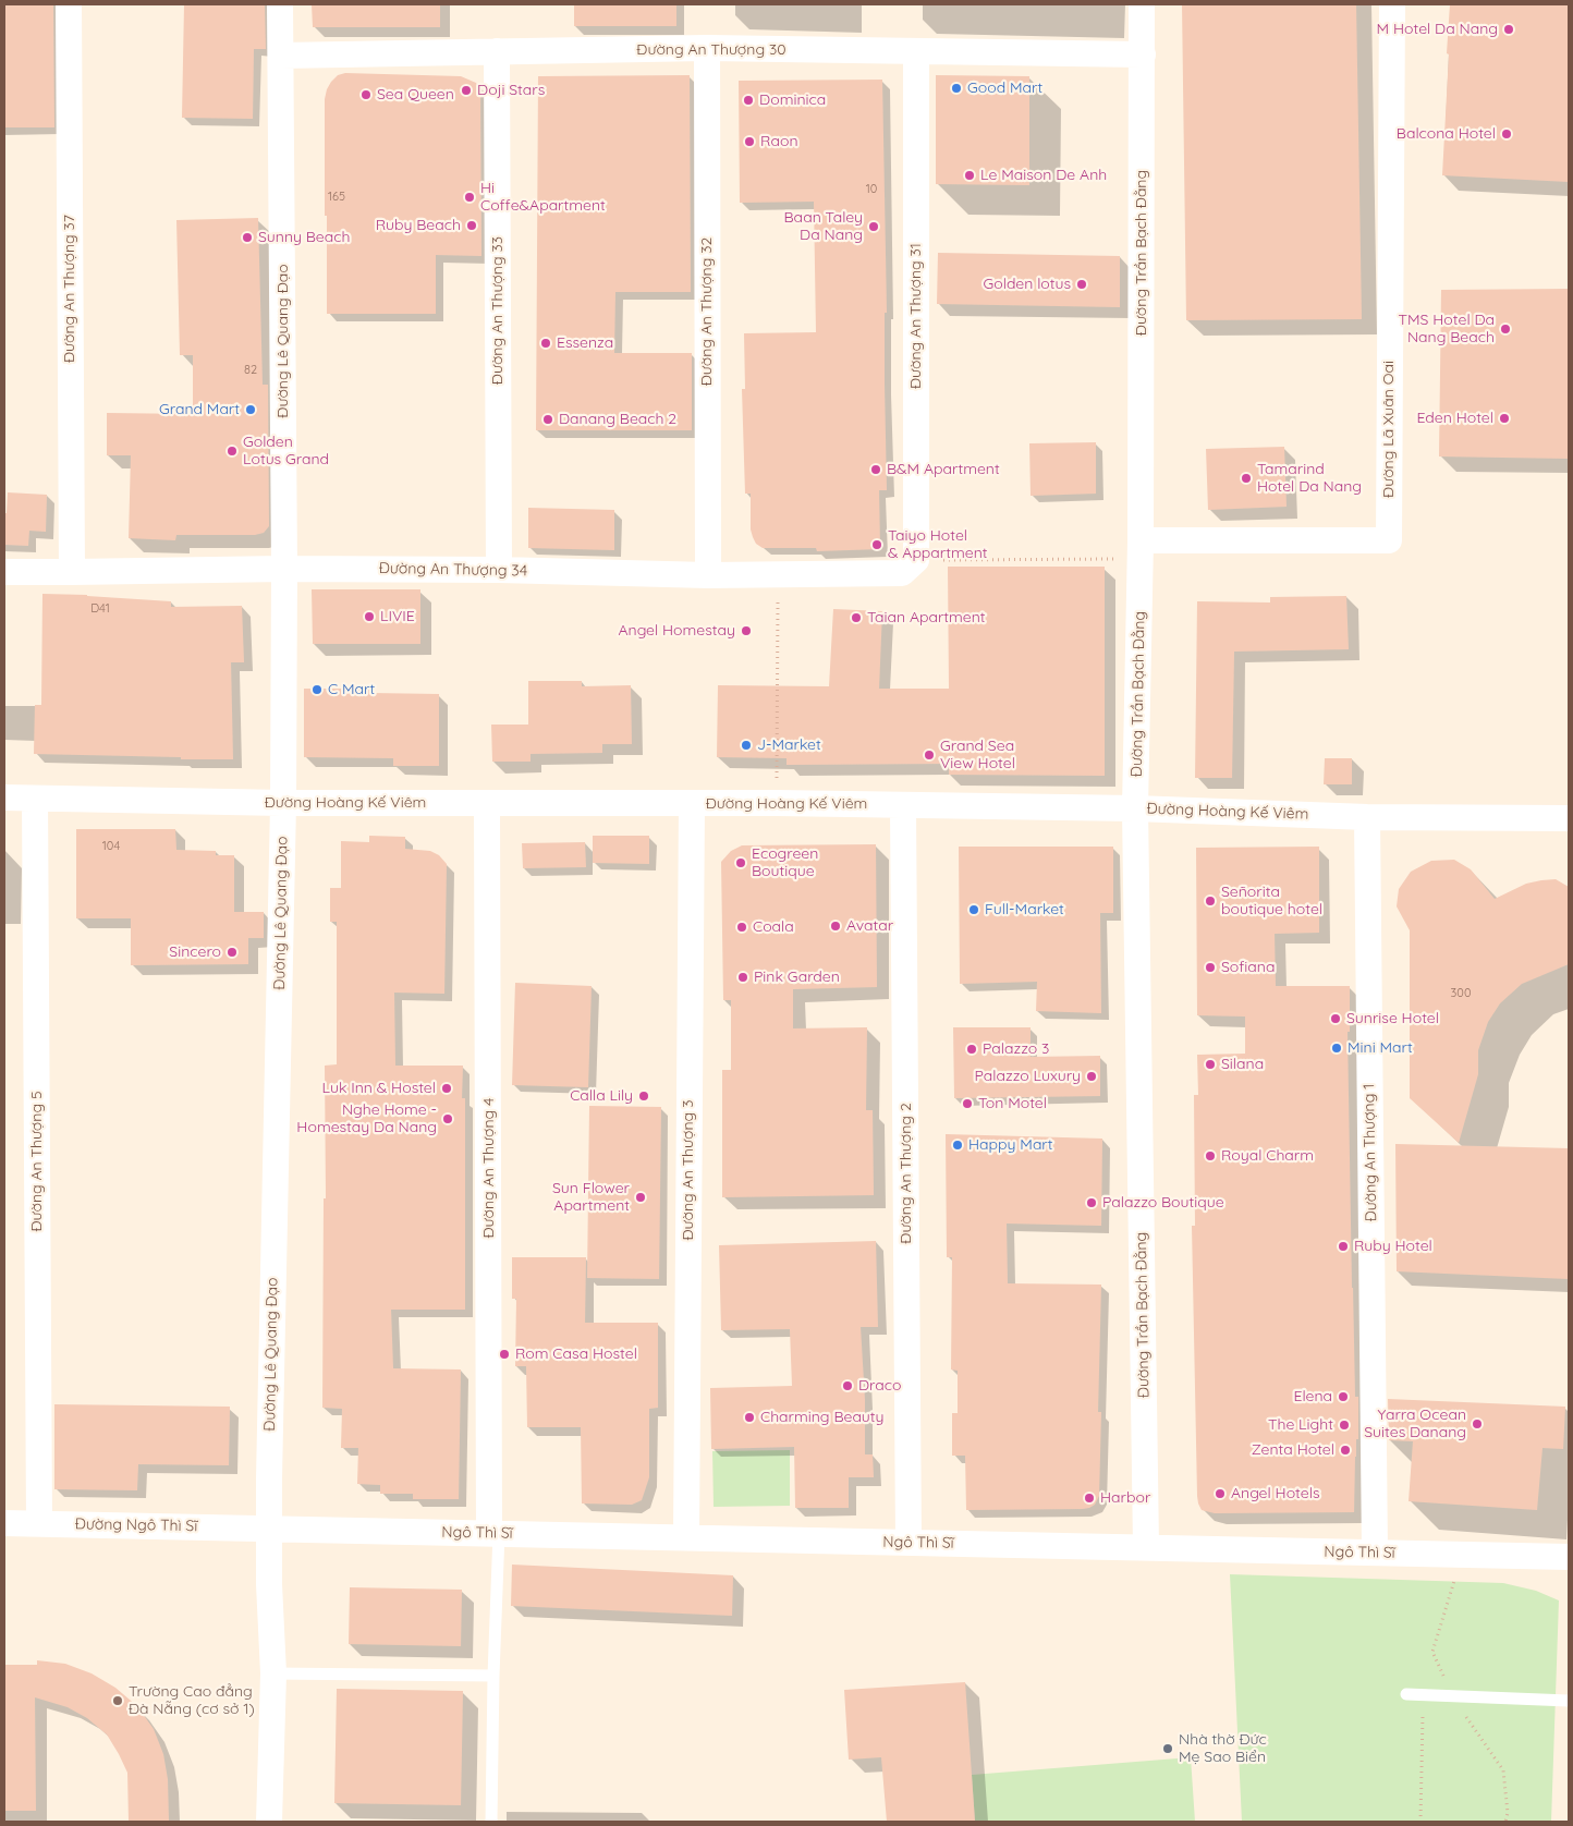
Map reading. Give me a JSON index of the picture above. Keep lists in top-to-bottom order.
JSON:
{
  "streets": {
    "street": [
      "Đường An Thượng 30",
      "Đường Trần Bạch Đằng",
      "Đường An Thượng 37",
      "Đường An Thượng 33",
      "Đường An Thượng 32",
      "Đường An Thượng 31",
      "Đường Lê Quang Đạo",
      "Đường Lã Xuân Oai",
      "Đường An Thượng 34",
      "Đường Hoàng Kế Viêm",
      "Đường An Thượng 1",
      "Đường An Thượng 5",
      "Đường An Thượng 4",
      "Đường An Thượng 3",
      "Đường An Thượng 2",
      "Đường Ngô Thì Sĩ",
      "Ngô Thì Sĩ"
    ]
  },
  "crossings": [
    ["Đường An Thượng 30", "Đường Trần Bạch Đằng"],
    ["Đường An Thượng 30", "Đường An Thượng 33"],
    ["Đường An Thượng 30", "Đường An Thượng 32"],
    ["Đường An Thượng 30", "Đường An Thượng 31"],
    ["Đường An Thượng 30", "Đường Lê Quang Đạo"],
    ["Đường Trần Bạch Đằng", "Đường Lã Xuân Oai"],
    ["Đường Trần Bạch Đằng", "Đường Hoàng Kế Viêm"],
    ["Đường Trần Bạch Đằng", "Ngô Thì Sĩ"],
    ["Đường An Thượng 37", "Đường An Thượng 34"],
    ["Đường An Thượng 33", "Đường An Thượng 34"],
    ["Đường An Thượng 32", "Đường An Thượng 34"],
    ["Đường An Thượng 31", "Đường An Thượng 34"],
    ["Đường Lê Quang Đạo", "Đường An Thượng 34"],
    ["Đường Lê Quang Đạo", "Đường Hoàng Kế Viêm"],
    ["Đường Lê Quang Đạo", "Đường Ngô Thì Sĩ"],
    ["Đường Lê Quang Đạo", "Ngô Thì Sĩ"],
    ["Đường Hoàng Kế Viêm", "Đường An Thượng 1"],
    ["Đường Hoàng Kế Viêm", "Đường An Thượng 5"],
    ["Đường Hoàng Kế Viêm", "Đường An Thượng 4"],
    ["Đường Hoàng Kế Viêm", "Đường An Thượng 3"],
    ["Đường Hoàng Kế Viêm", "Đường An Thượng 2"],
    ["Đường An Thượng 1", "Ngô Thì Sĩ"],
    ["Đường An Thượng 5", "Đường Ngô Thì Sĩ"],
    ["Đường An Thượng 4", "Ngô Thì Sĩ"],
    ["Đường An Thượng 3", "Ngô Thì Sĩ"],
    ["Đường An Thượng 2", "Ngô Thì Sĩ"],
    ["Đường Ngô Thì Sĩ", "Ngô Thì Sĩ"]
  ],
  "places": [
    "M Hotel Da Nang",
    "Good Mart",
    "Doji Stars",
    "Sea Queen",
    "Dominica",
    "Balcona Hotel",
    "Raon",
    "Le Maison De Anh",
    "Hi Coffe&Apartment",
    "Ruby Beach",
    "Baan Taley Da Nang",
    "Sunny Beach",
    "Golden lotus",
    "TMS Hotel Da Nang Beach",
    "Essenza",
    "Grand Mart",
    "Eden Hotel",
    "Danang Beach 2",
    "Golden Lotus Grand",
    "B&M Apartment",
    "Tamarind Hotel Da Nang",
    "Taiyo Hotel & Appartment",
    "LIVIE",
    "Taian Apartment",
    "Angel Homestay",
    "C Mart",
    "J-Market",
    "Grand Sea View Hotel",
    "Ecogreen Boutique",
    "Señorita boutique hotel",
    "Full-Market",
    "Avatar",
    "Coala",
    "Sincero",
    "Sofiana",
    "Pink Garden",
    "Sunrise Hotel",
    "Mini Mart",
    "Palazzo 3",
    "Silana",
    "Palazzo Luxury",
    "Luk Inn & Hostel",
    "Calla Lily",
    "Ton Motel",
    "Nghe Home - Homestay Da Nang",
    "Happy Mart",
    "Royal Charm",
    "Sun Flower Apartment",
    "Palazzo Boutique",
    "Ruby Hotel",
    "Rom Casa Hostel",
    "Draco",
    "Elena",
    "Charming Beauty",
    "Yarra Ocean Suites Danang",
    "The Light",
    "Zenta Hotel",
    "Angel Hotels",
    "Harbor",
    "Trường Cao đẳng Đà Nẵng (cơ sở 1)",
    "Nhà thờ Đức Mẹ Sao Biển"
  ],
  "house_numbers": [
    "10",
    "165",
    "82",
    "D41",
    "104",
    "300"
  ]
}
